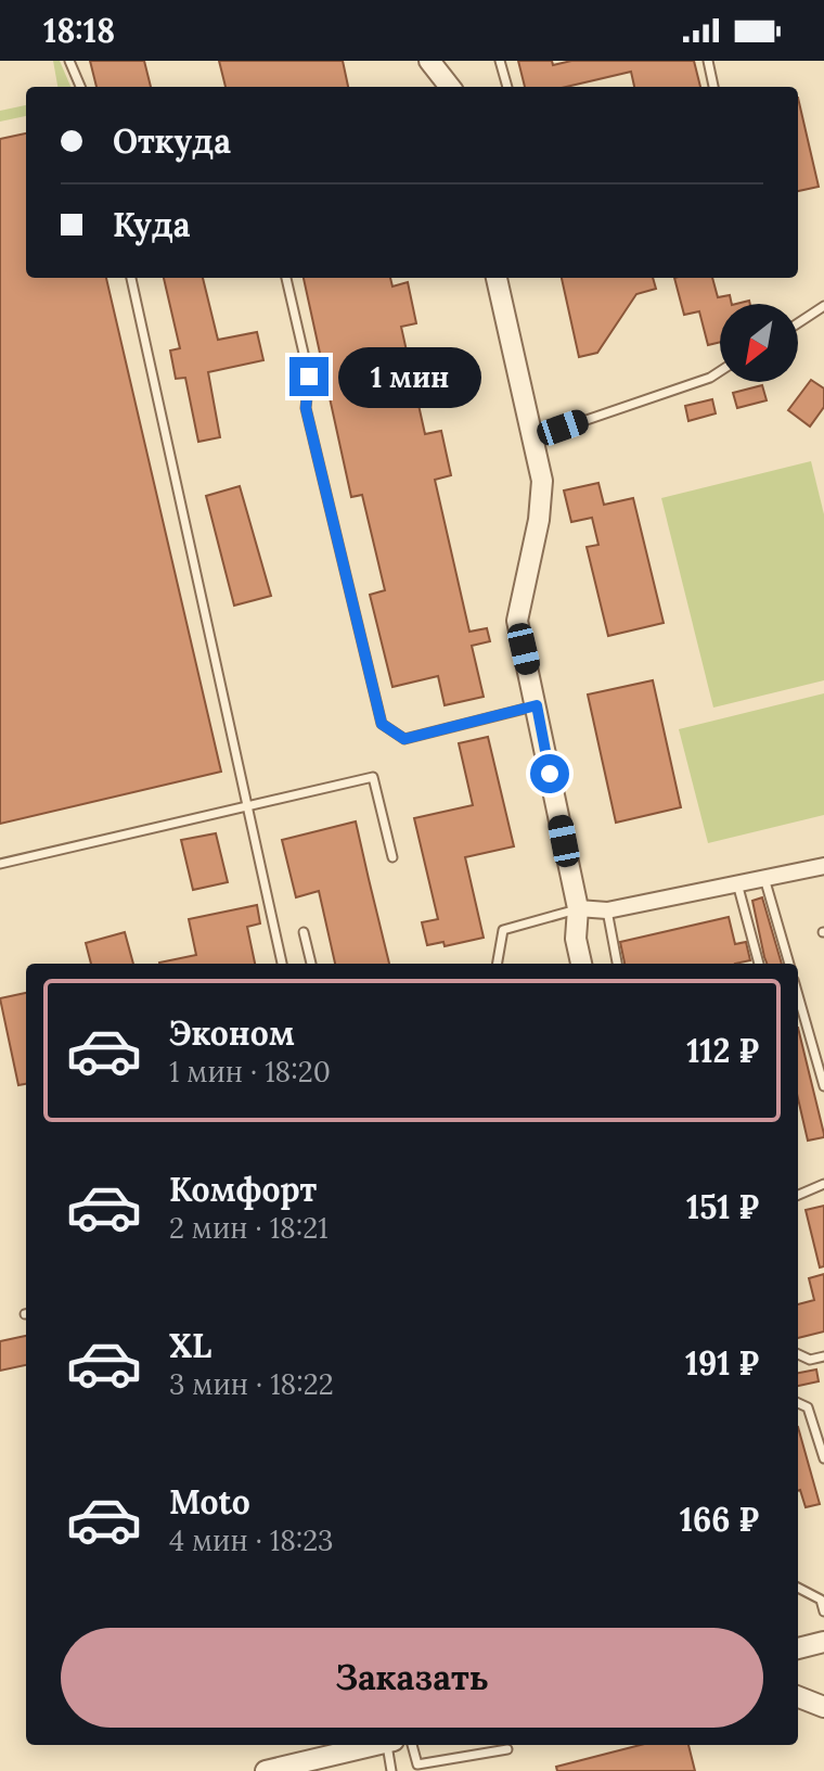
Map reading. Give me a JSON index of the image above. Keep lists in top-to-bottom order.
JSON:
{
  "north": "bottom left",
  "page": {
    "status": "18:18",
    "banner": ["Откуда", "Куда"],
    "bubble": "1 мин",
    "list": [
      {
        "name": "Эконом",
        "note": "1 мин · 18:20",
        "value": "112 ₽"
      },
      {
        "name": "Комфорт",
        "note": "2 мин · 18:21",
        "value": "151 ₽"
      },
      {
        "name": "XL",
        "note": "3 мин · 18:22",
        "value": "191 ₽"
      },
      {
        "name": "Moto",
        "note": "4 мин · 18:23",
        "value": "166 ₽"
      }
    ],
    "buttons": "Заказать"
  }
}
